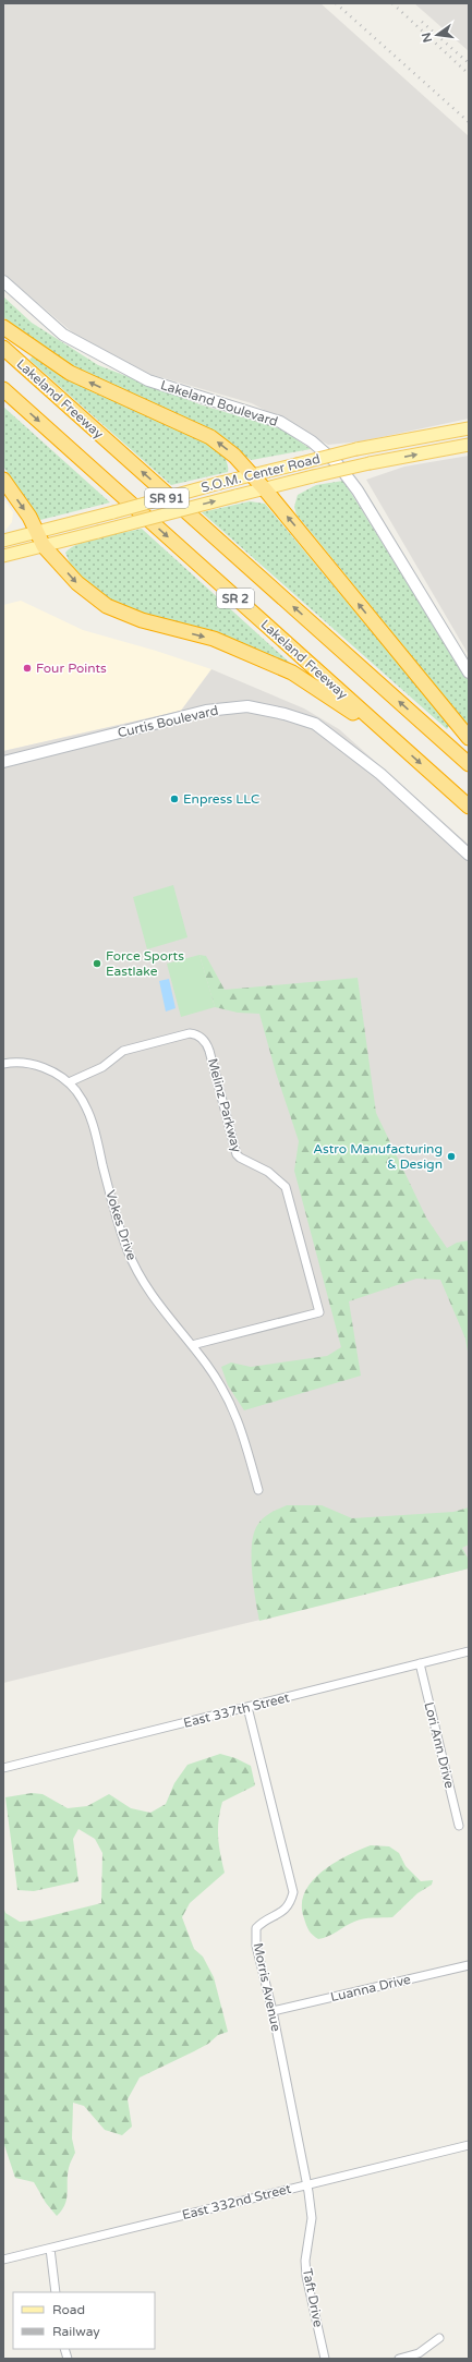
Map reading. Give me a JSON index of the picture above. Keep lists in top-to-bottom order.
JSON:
{
  "streets": {
    "highway": ["Lakeland Freeway", "SR 2"],
    "main road": ["S.O.M. Center Road", "SR 91"],
    "street": [
      "Lakeland Boulevard",
      "Curtis Boulevard",
      "Melinz Parkway",
      "Vokes Drive",
      "East 337th Street",
      "Lori Ann Drive",
      "Morris Avenue",
      "Luanna Drive",
      "East 332nd Street",
      "Taft Drive"
    ]
  },
  "crossings": [
    ["Melinz Parkway", "Vokes Drive"],
    ["East 337th Street", "Lori Ann Drive"],
    ["East 337th Street", "Morris Avenue"],
    ["Morris Avenue", "Luanna Drive"],
    ["Morris Avenue", "East 332nd Street"],
    ["Morris Avenue", "Taft Drive"],
    ["East 332nd Street", "Taft Drive"]
  ],
  "places": [
    "Four Points",
    "Enpress LLC",
    "Force Sports Eastlake",
    "Astro Manufacturing & Design"
  ],
  "legend": ["Road", "Railway"],
  "north": "left"
}
